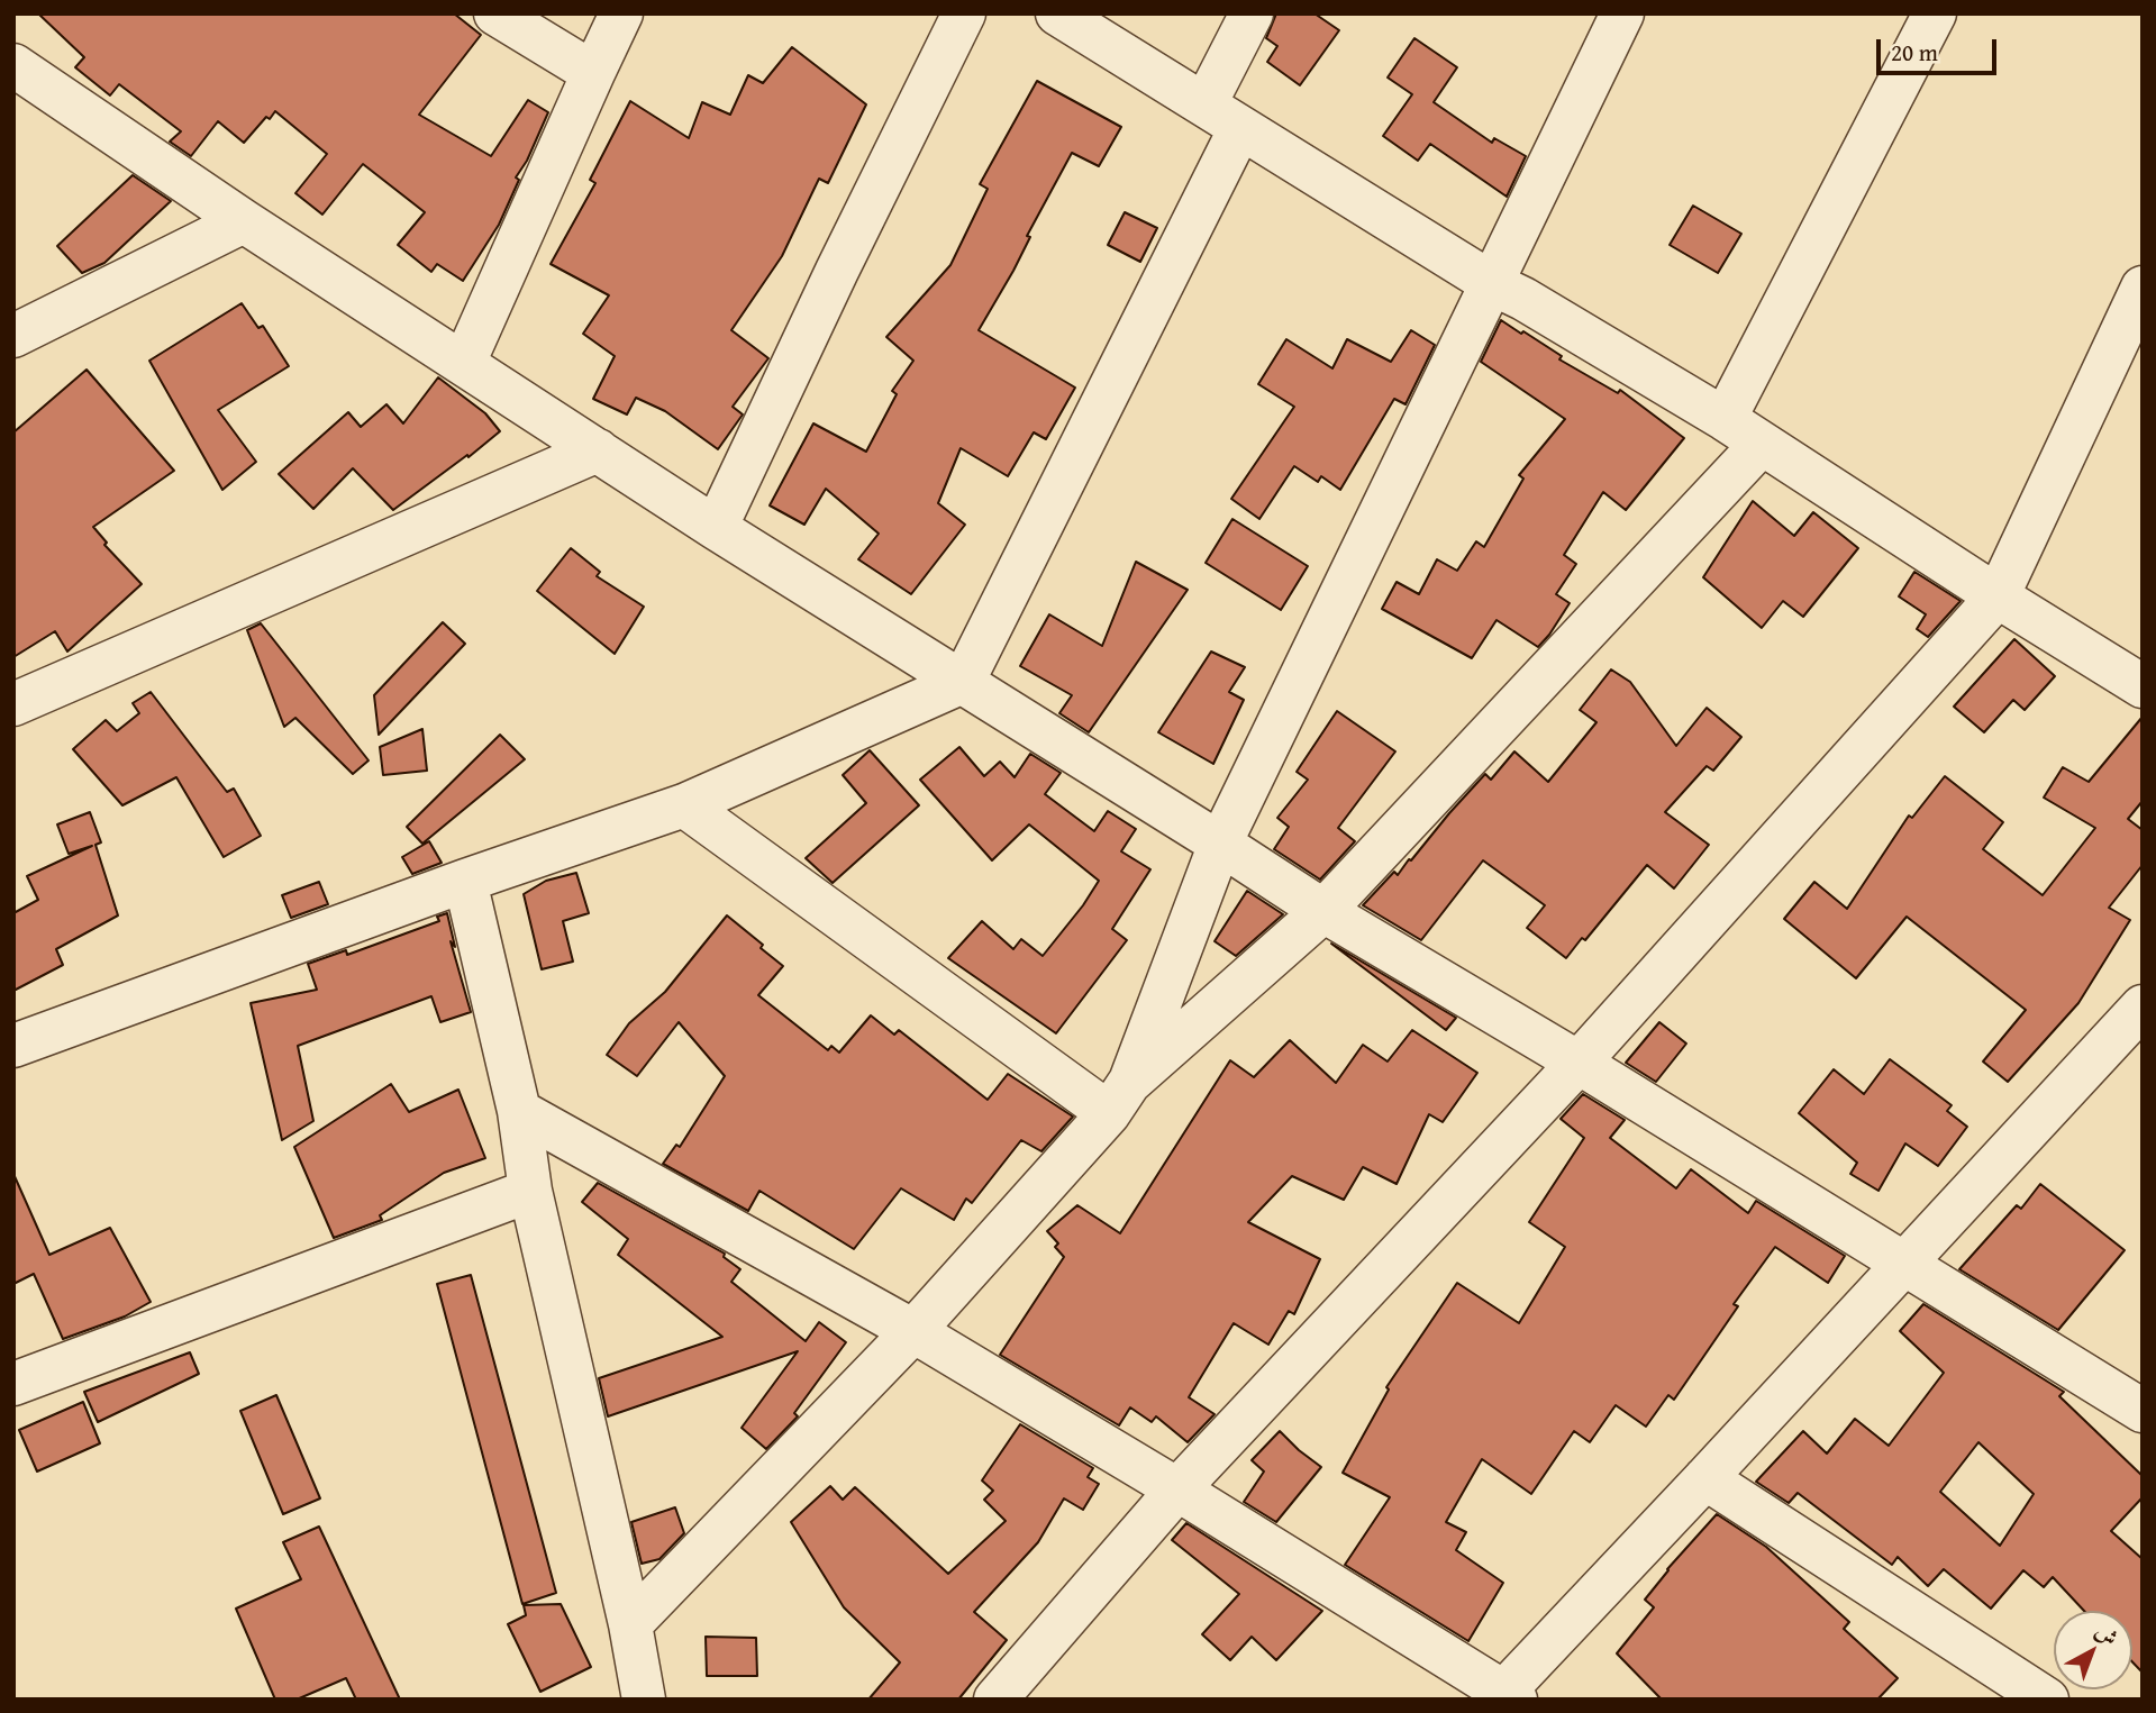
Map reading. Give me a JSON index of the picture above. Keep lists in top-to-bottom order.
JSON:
{
  "scale_bar": "20 m",
  "north": "top right"
}
